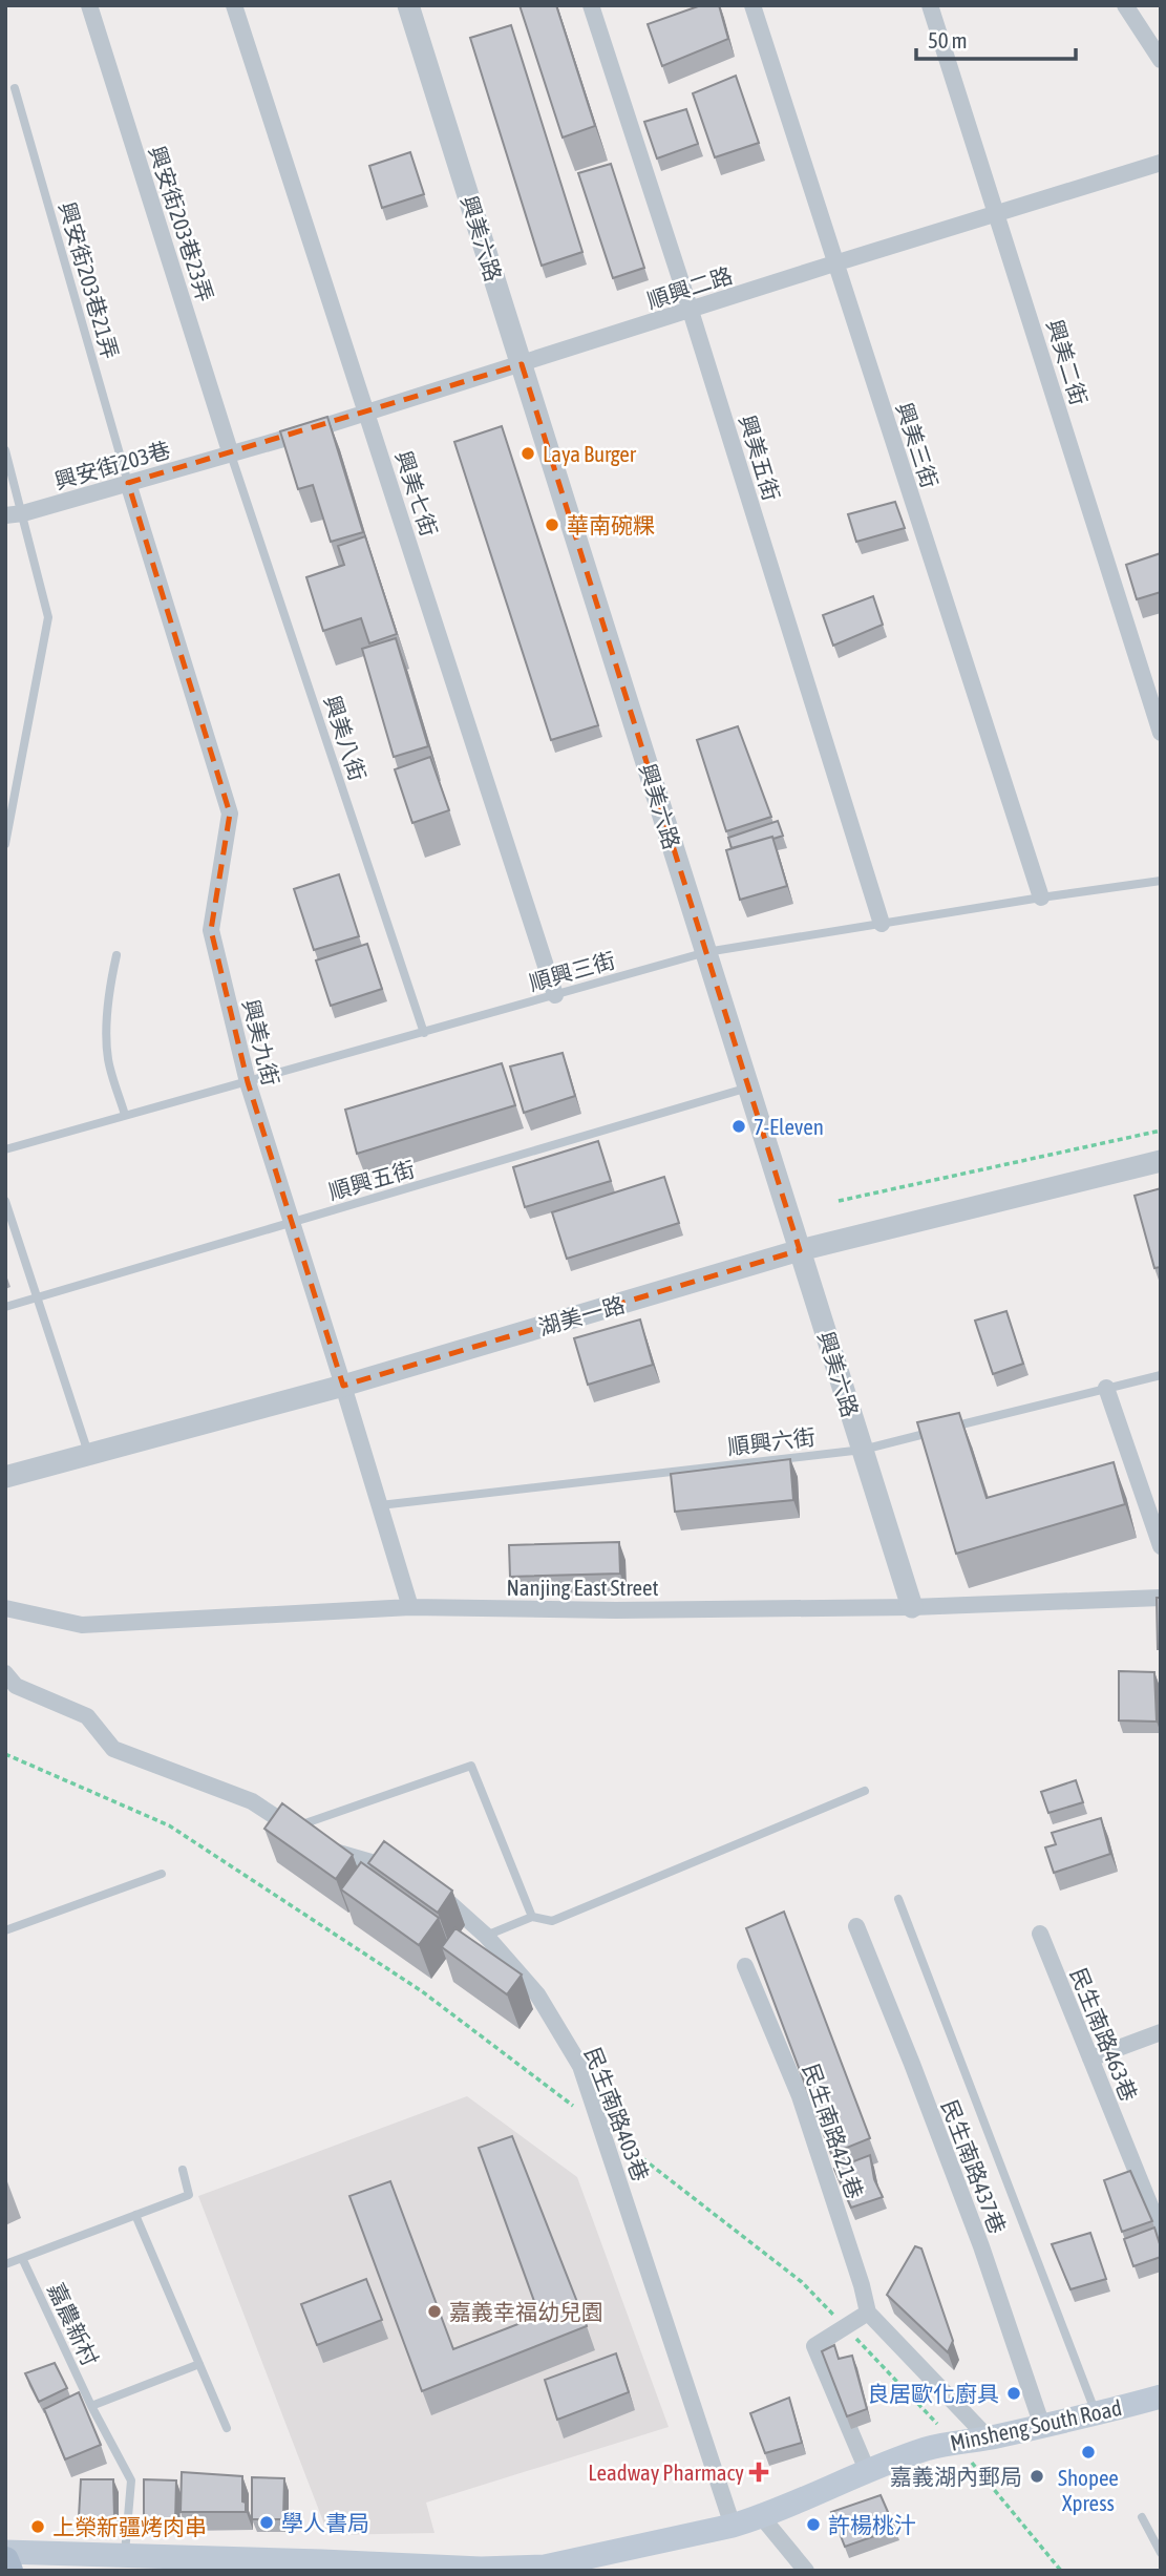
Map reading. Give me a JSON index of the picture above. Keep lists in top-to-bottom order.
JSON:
{
  "streets": {
    "main road": ["Minsheng South Road"],
    "street": [
      "興安街203巷23弄",
      "興美六路",
      "順興二路",
      "興美二街",
      "興美三街",
      "興美五街",
      "興安街203巷",
      "興美七街",
      "興美九街",
      "湖美一路",
      "Nanjing East Street",
      "民生南路463巷",
      "民生南路403巷",
      "民生南路421巷",
      "民生南路437巷"
    ],
    "lane": [
      "興安街203巷21弄",
      "興美八街",
      "順興三街",
      "順興五街",
      "順興六街",
      "嘉農新村"
    ]
  },
  "crossings": [
    ["興安街203巷23弄", "順興二路"],
    ["興安街203巷23弄", "興安街203巷"],
    ["興安街203巷23弄", "興美八街"],
    ["興美六路", "順興二路"],
    ["興美六路", "順興三街"],
    ["興美六路", "順興五街"],
    ["興美六路", "湖美一路"],
    ["興美六路", "順興六街"],
    ["興美六路", "Nanjing East Street"],
    ["興安街203巷21弄", "興安街203巷"],
    ["興安街203巷21弄", "興美九街"],
    ["順興二路", "興美二街"],
    ["順興二路", "興美三街"],
    ["順興二路", "興美五街"],
    ["順興二路", "興安街203巷"],
    ["順興二路", "興美七街"],
    ["順興二路", "興美八街"],
    ["興美三街", "順興三街"],
    ["興美五街", "順興三街"],
    ["興安街203巷", "興美八街"],
    ["興安街203巷", "興美九街"],
    ["興美七街", "順興三街"],
    ["興美八街", "順興三街"],
    ["順興三街", "興美九街"],
    ["興美九街", "順興五街"],
    ["興美九街", "湖美一路"],
    ["興美九街", "順興六街"],
    ["興美九街", "Nanjing East Street"],
    ["民生南路403巷", "Minsheng South Road"],
    ["民生南路421巷", "Minsheng South Road"],
    ["民生南路437巷", "Minsheng South Road"],
    ["嘉農新村", "Minsheng South Road"]
  ],
  "places": {
    "other": [
      "Laya Burger",
      "華南碗粿",
      "7-Eleven",
      "嘉義幸福幼兒園",
      "良居歐化廚具",
      "Shopee Xpress",
      "嘉義湖內郵局",
      "學人書局",
      "許楊桃汁",
      "上榮新疆烤肉串"
    ],
    "health": ["Leadway Pharmacy"]
  },
  "scale_bar": "50 m"
}
